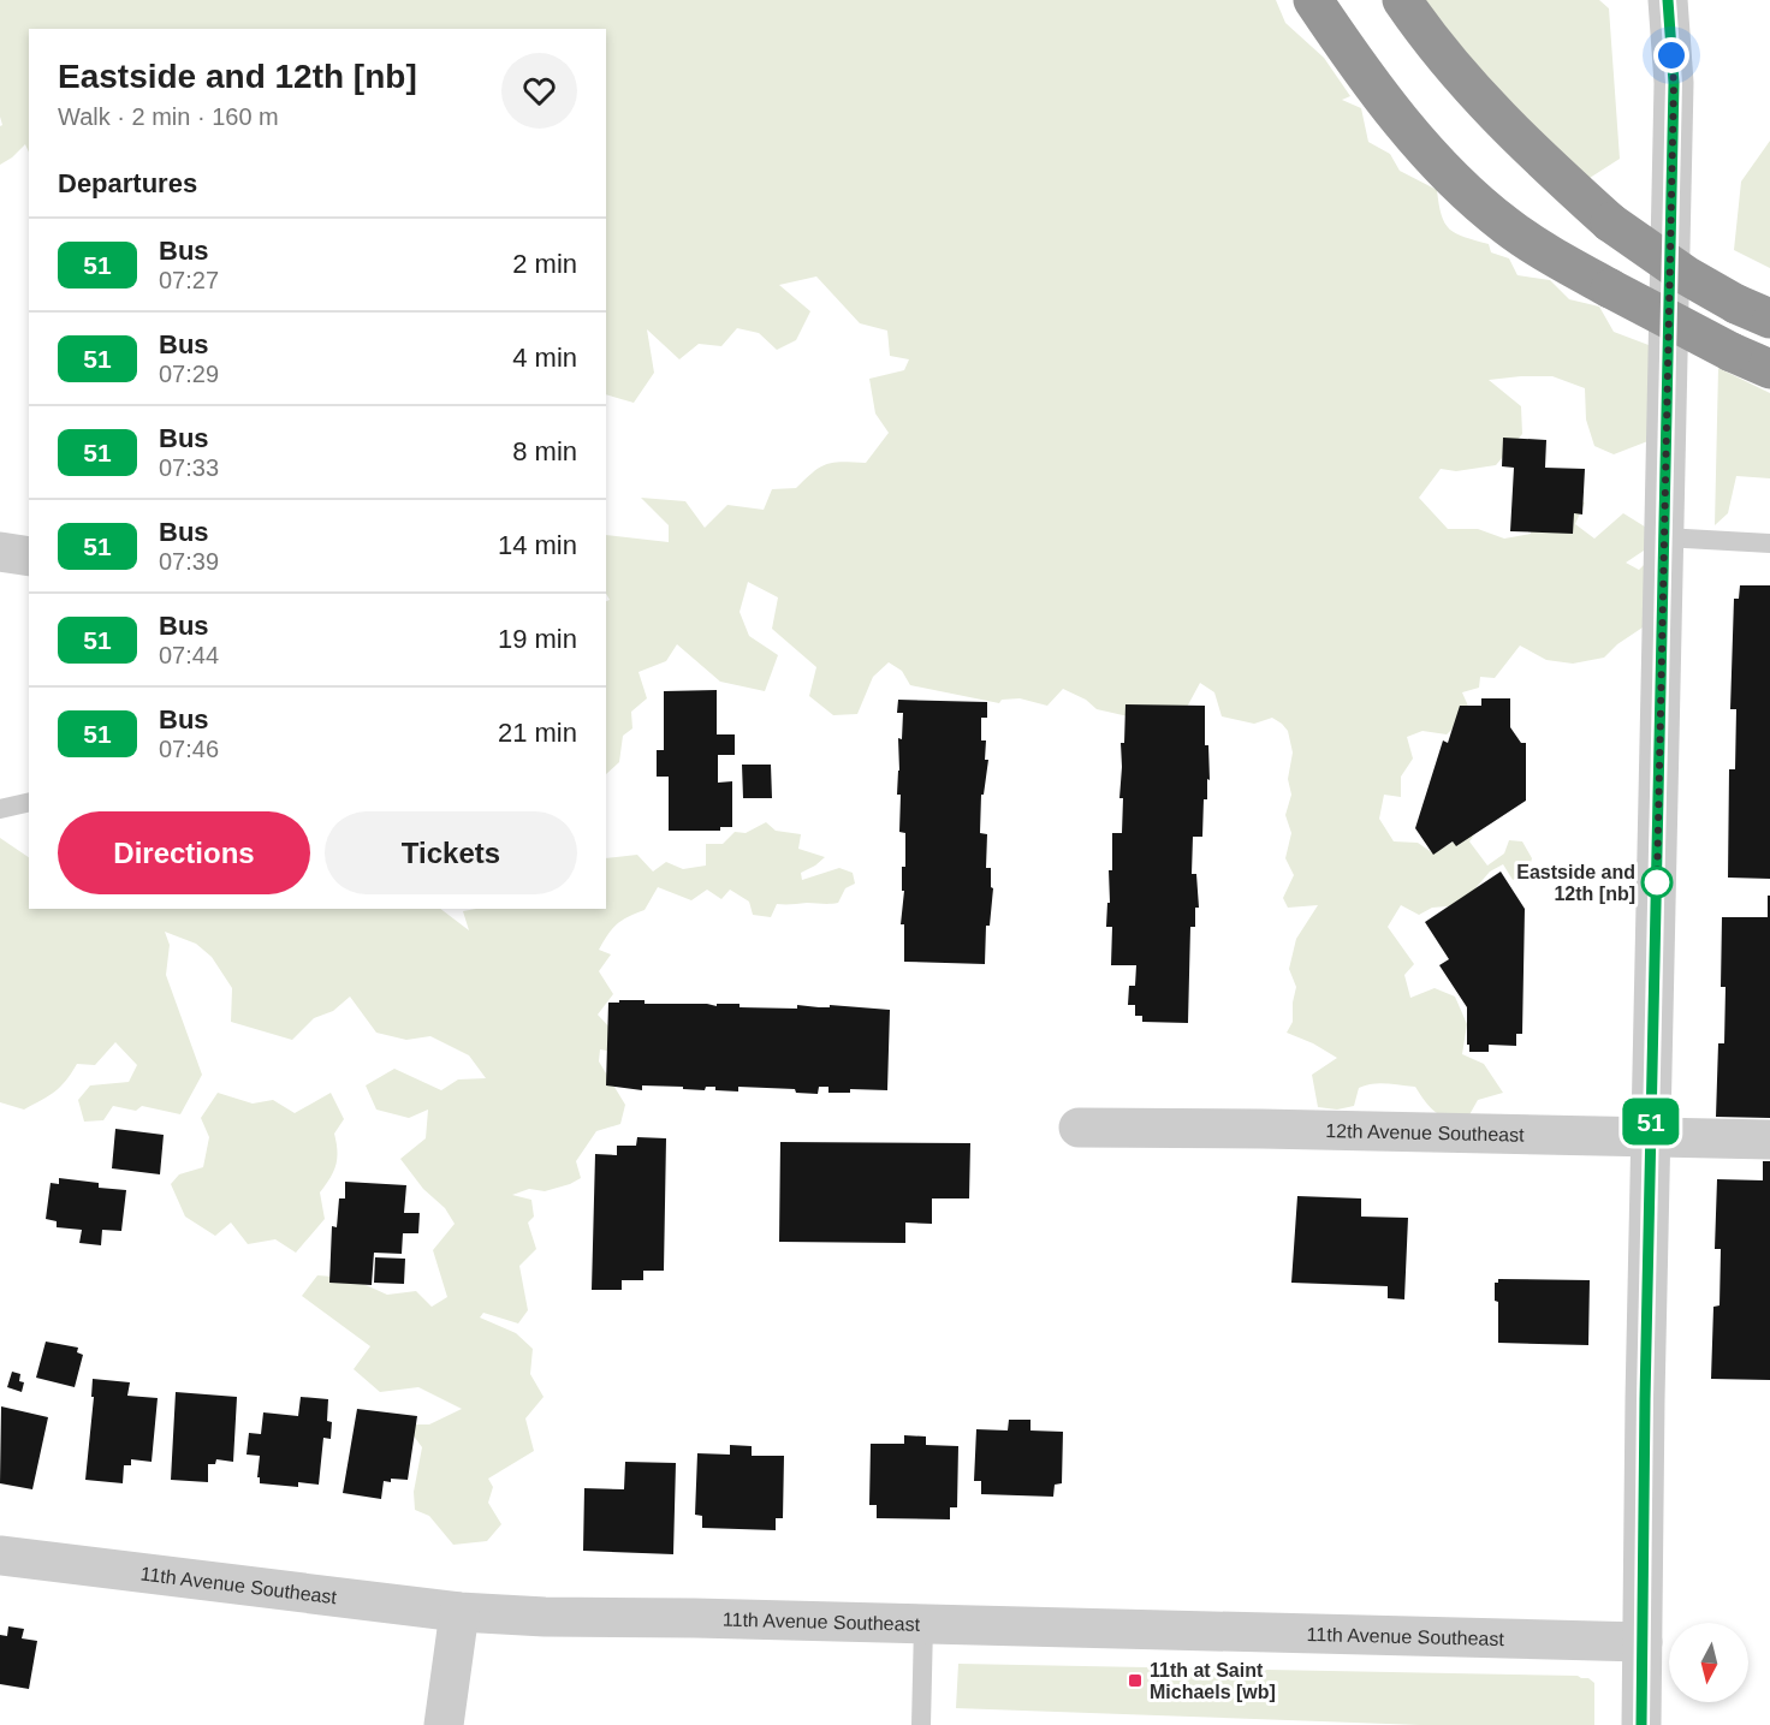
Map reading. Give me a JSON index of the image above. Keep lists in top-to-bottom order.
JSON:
{
  "streets": {
    "street": ["12th Avenue Southeast", "11th Avenue Southeast"]
  },
  "places": {
    "other": ["Eastside and 12th [nb]"],
    "transit": ["11th at Saint Michaels [wb]"]
  },
  "lines": ["bus line 51"],
  "north": "bottom",
  "page": {
    "on_map": "51",
    "heading": [
      ["Eastside and 12th [nb]", "Walk · 2 min · 160 m"],
      "Departures"
    ],
    "list": [
      {
        "mark": "51",
        "name": "Bus",
        "note": "07:27",
        "value": "2 min"
      },
      {
        "mark": "51",
        "name": "Bus",
        "note": "07:29",
        "value": "4 min"
      },
      {
        "mark": "51",
        "name": "Bus",
        "note": "07:33",
        "value": "8 min"
      },
      {
        "mark": "51",
        "name": "Bus",
        "note": "07:39",
        "value": "14 min"
      },
      {
        "mark": "51",
        "name": "Bus",
        "note": "07:44",
        "value": "19 min"
      },
      {
        "mark": "51",
        "name": "Bus",
        "note": "07:46",
        "value": "21 min"
      }
    ],
    "buttons": ["Directions", "Tickets"]
  }
}
